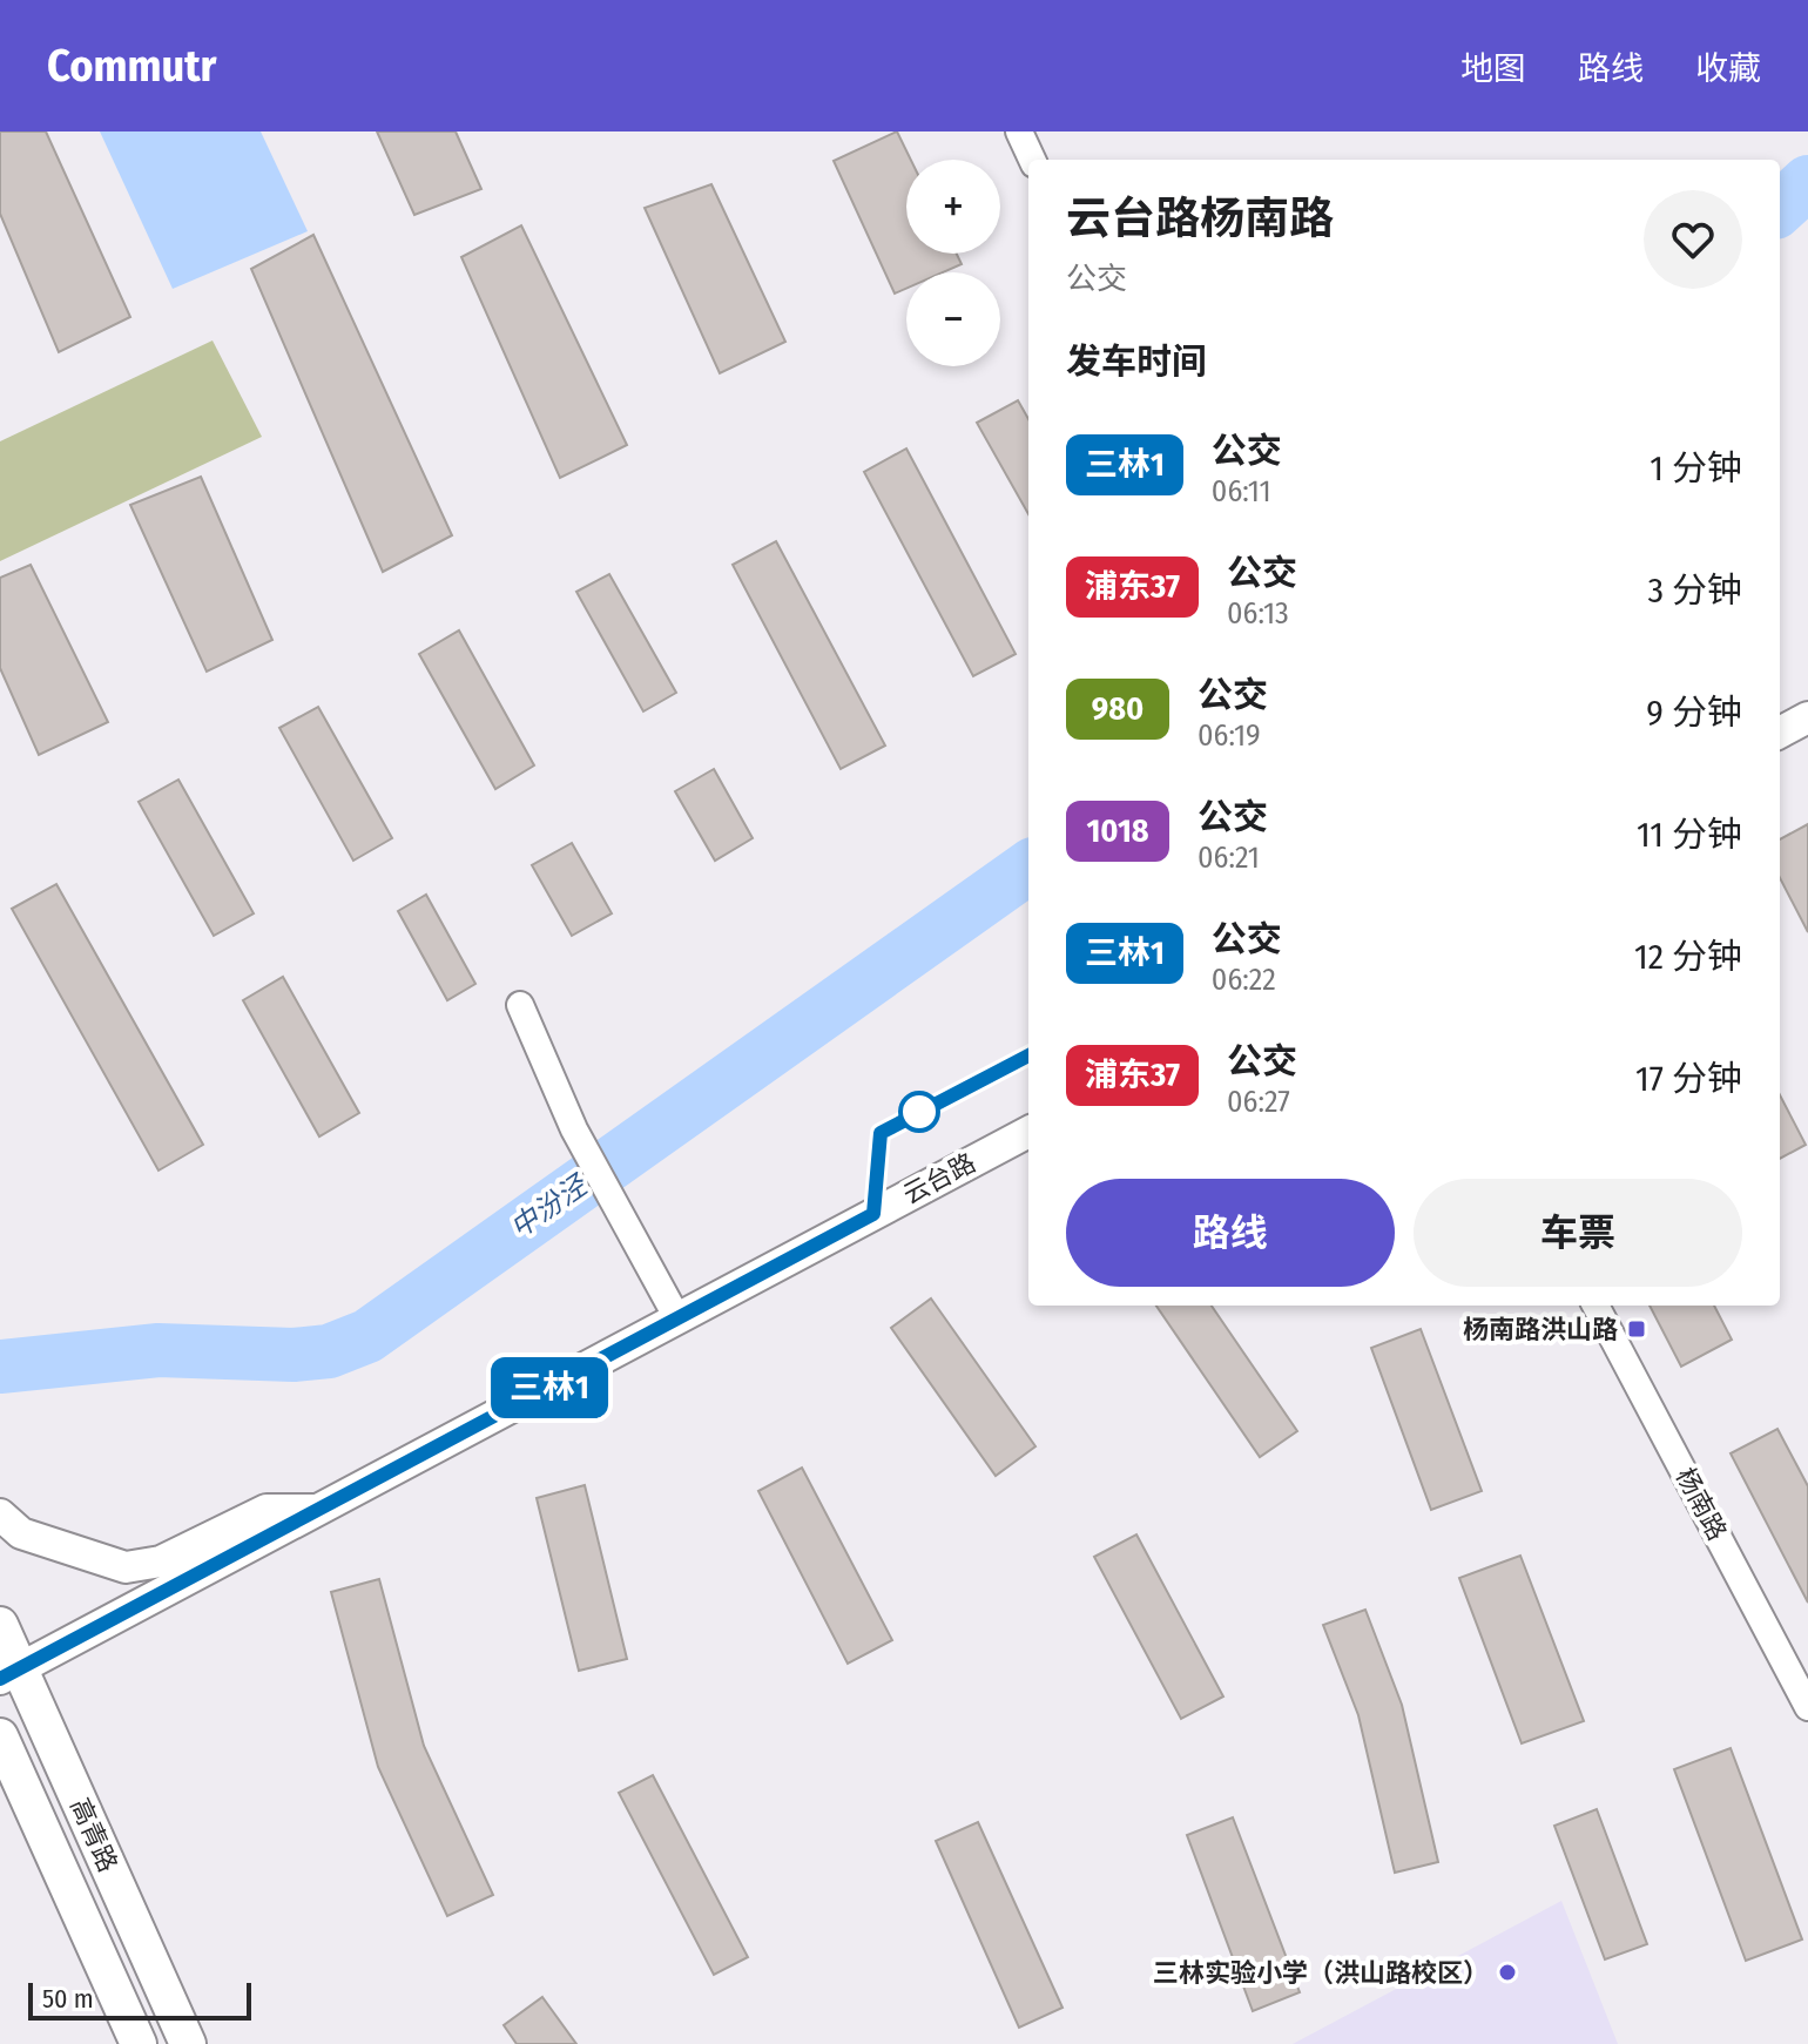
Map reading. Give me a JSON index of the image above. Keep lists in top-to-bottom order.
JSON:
{
  "streets": {
    "main road": ["高青路"],
    "street": ["云台路", "杨南路"]
  },
  "crossings": [
    ["云台路", "高青路"]
  ],
  "water": ["中汾泾"],
  "places": {
    "transit": ["杨南路洪山路"],
    "other": ["三林实验小学（洪山路校区）"]
  },
  "lines": ["bus line 三林1"],
  "scale_bar": "50 m",
  "page": {
    "header": "Commutr",
    "nav": ["地图", "路线", "收藏"],
    "on_map": "三林1",
    "map_buttons": ["+", "−"],
    "heading": [
      ["云台路杨南路", "公交"],
      "发车时间"
    ],
    "list": [
      {
        "mark": "三林1",
        "name": "公交",
        "note": "06:11",
        "value": "1 分钟"
      },
      {
        "mark": "浦东37",
        "name": "公交",
        "note": "06:13",
        "value": "3 分钟"
      },
      {
        "mark": "980",
        "name": "公交",
        "note": "06:19",
        "value": "9 分钟"
      },
      {
        "mark": "1018",
        "name": "公交",
        "note": "06:21",
        "value": "11 分钟"
      },
      {
        "mark": "三林1",
        "name": "公交",
        "note": "06:22",
        "value": "12 分钟"
      },
      {
        "mark": "浦东37",
        "name": "公交",
        "note": "06:27",
        "value": "17 分钟"
      }
    ],
    "buttons": ["路线", "车票"],
    "scale": "50 m"
  }
}
